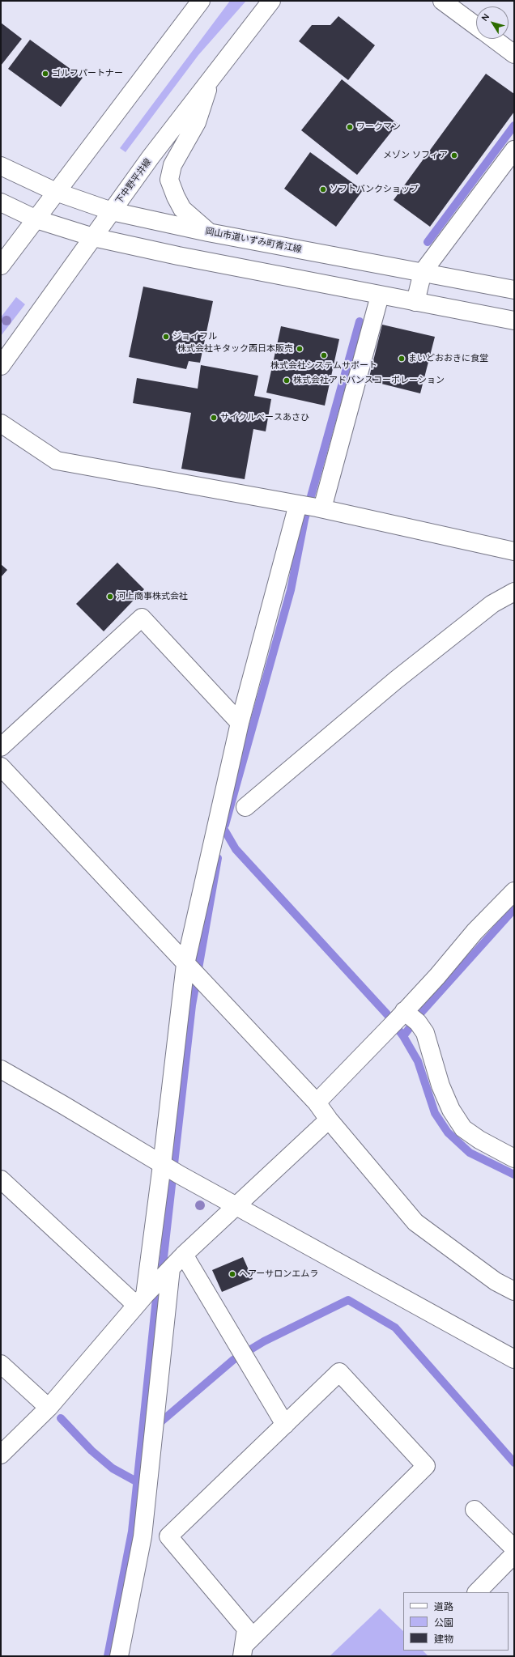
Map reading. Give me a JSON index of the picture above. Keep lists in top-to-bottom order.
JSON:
{
  "streets": {
    "street": ["下中野平井線", "岡山市道いずみ町青江線"]
  },
  "crossings": [
    ["下中野平井線", "岡山市道いずみ町青江線"]
  ],
  "places": [
    "ゴルフパートナー",
    "ワークマン",
    "メゾン ソフィア",
    "ソフトバンクショップ",
    "ジョイフル",
    "株式会社キタック西日本販売",
    "株式会社システムサポート",
    "まいどおおきに食堂",
    "株式会社アドバンスコーポレーション",
    "サイクルベースあさひ",
    "河上商事株式会社",
    "ヘアーサロンエムラ"
  ],
  "legend": ["道路", "公園", "建物"],
  "north": "top left"
}
